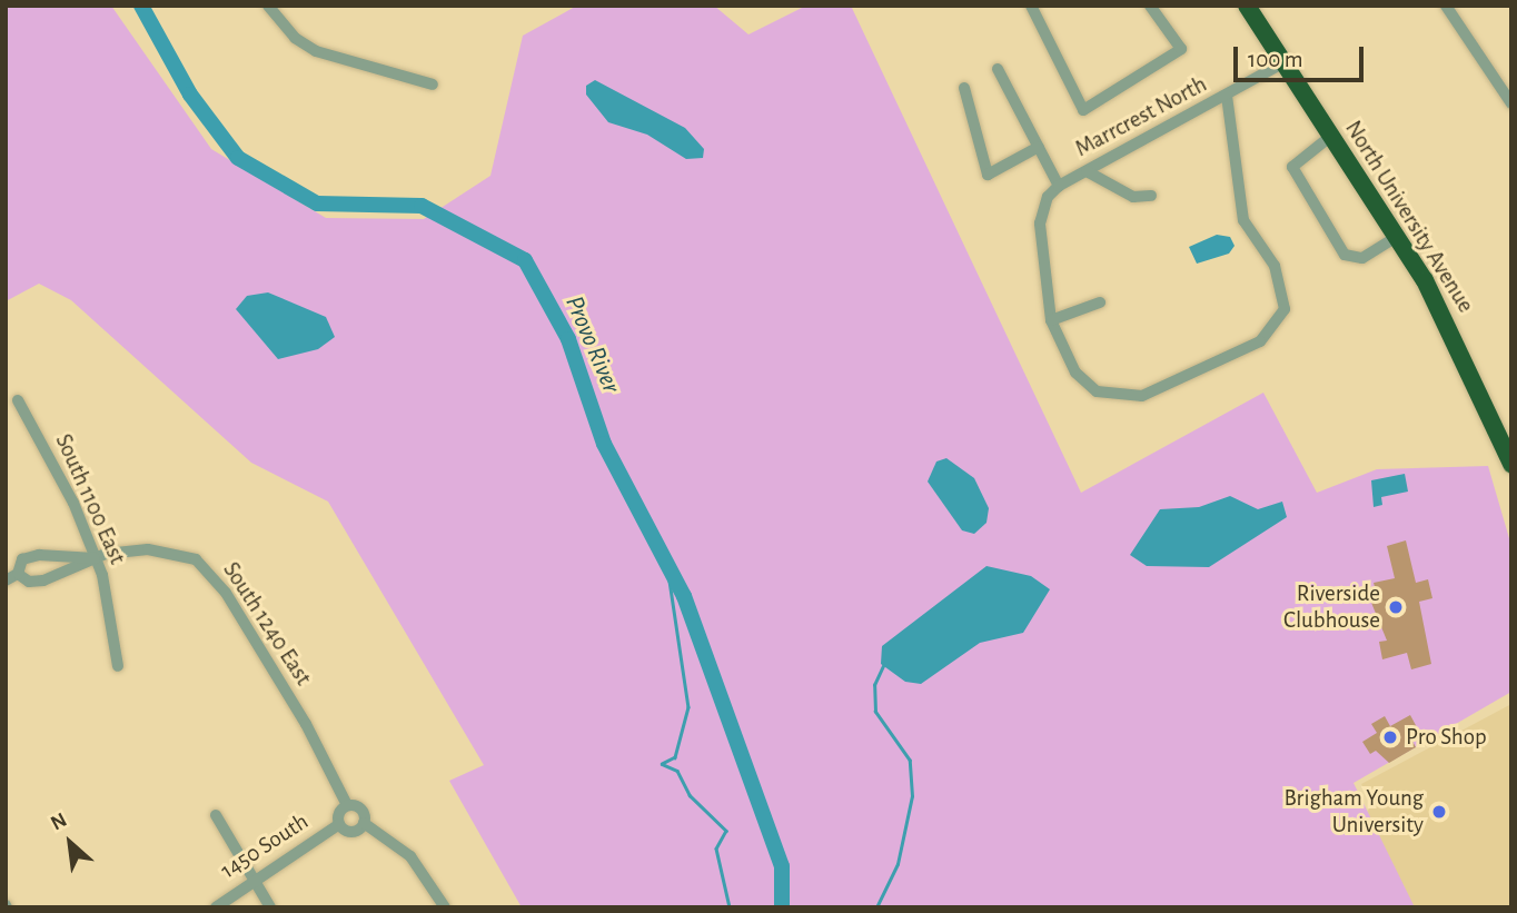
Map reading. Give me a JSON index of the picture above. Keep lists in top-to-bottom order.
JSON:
{
  "streets": {
    "highway": ["North University Avenue"],
    "street": [
      "Marrcrest North",
      "South 1100 East",
      "South 1240 East",
      "1450 South"
    ]
  },
  "crossings": [
    ["Marrcrest North", "North University Avenue"],
    ["South 1100 East", "South 1240 East"]
  ],
  "water": ["Provo River"],
  "places": ["Riverside Clubhouse", "Pro Shop", "Brigham Young University"],
  "scale_bar": "100 m",
  "north": "top left"
}
